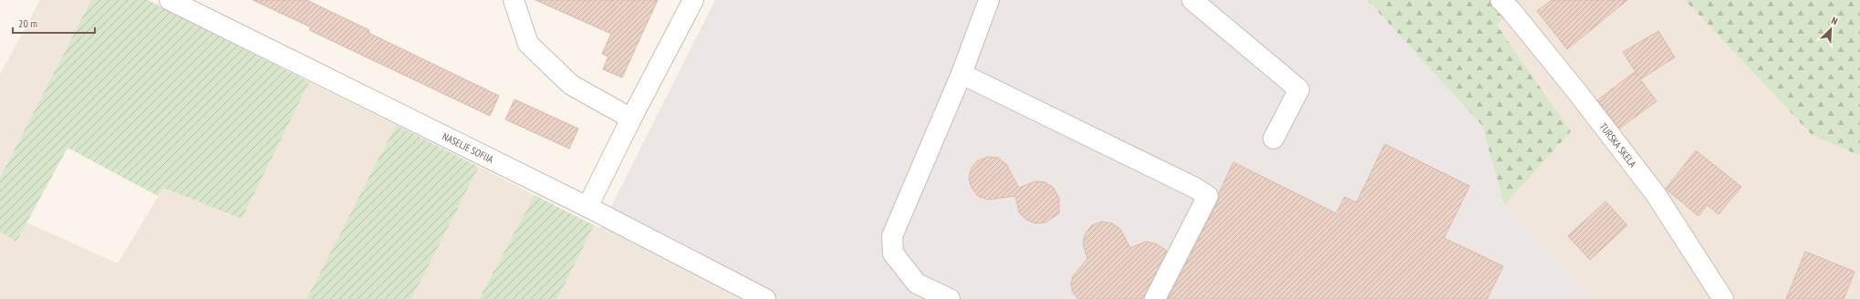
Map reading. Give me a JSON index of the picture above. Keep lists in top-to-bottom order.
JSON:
{
  "streets": {
    "street": ["TURSKA SKELA", "NASELJE SOFIJA"]
  },
  "scale_bar": "20 m",
  "north": "top right"
}
